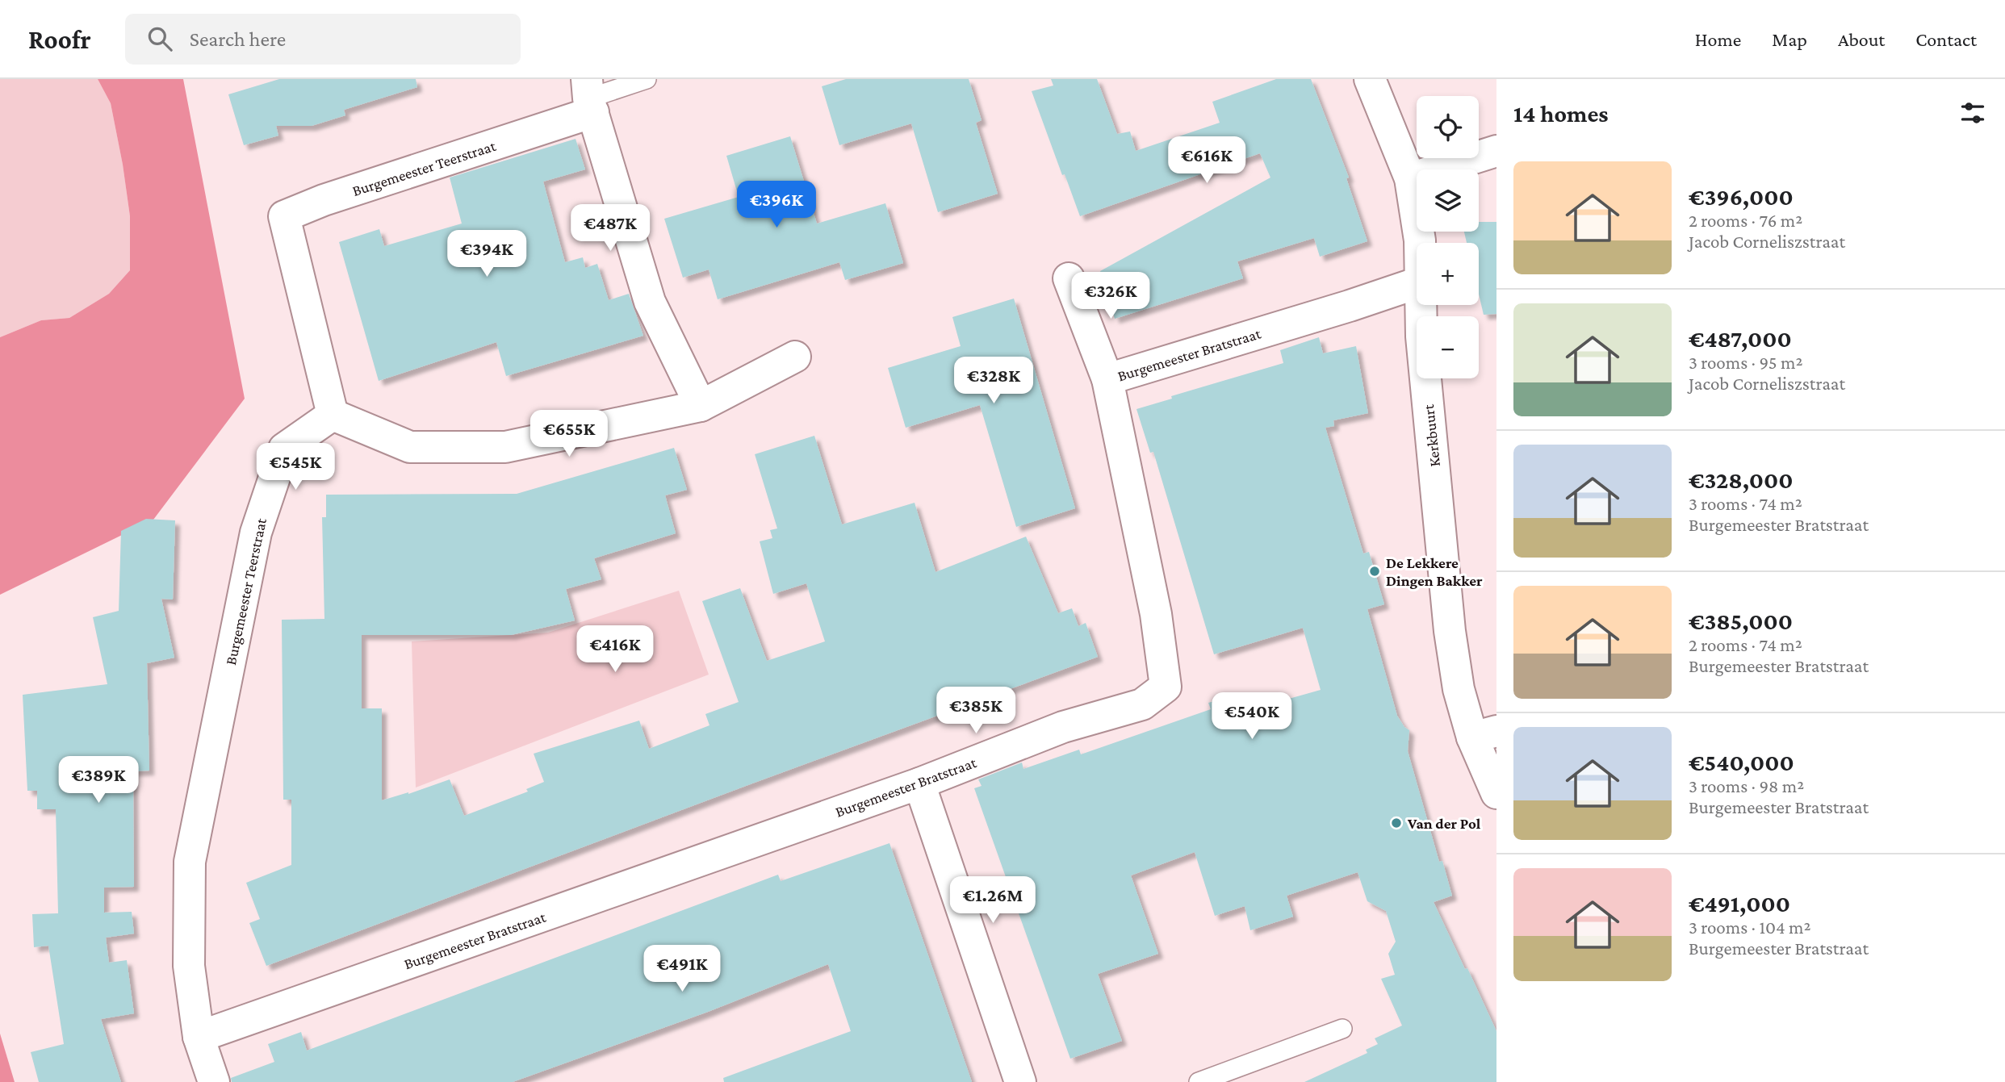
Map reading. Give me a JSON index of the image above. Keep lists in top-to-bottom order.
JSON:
{
  "streets": {
    "street": ["Burgemeester Teerstraat", "Burgemeester Bratstraat", "Kerkbuurt"]
  },
  "crossings": [
    ["Burgemeester Teerstraat", "Burgemeester Bratstraat"]
  ],
  "places": ["De Lekkere Dingen Bakker", "Van der Pol"],
  "page": {
    "header": "Roofr",
    "search": "Search here",
    "nav": [
      "Home",
      "Map",
      "About",
      "Contact"
    ],
    "heading": "14 homes",
    "map_buttons": ["+", "−"],
    "price": [
      "€616K",
      "€396K",
      "€487K",
      "€394K",
      "€326K",
      "€328K",
      "€655K",
      "€545K",
      "€416K",
      "€385K",
      "€540K",
      "€389K",
      "€1.26M",
      "€491K"
    ],
    "list": [
      {
        "name": "€396,000",
        "note": "2 rooms · 76 m² · Jacob Corneliszstraat"
      },
      {
        "name": "€487,000",
        "note": "3 rooms · 95 m² · Jacob Corneliszstraat"
      },
      {
        "name": "€328,000",
        "note": "3 rooms · 74 m² · Burgemeester Bratstraat"
      },
      {
        "name": "€385,000",
        "note": "2 rooms · 74 m² · Burgemeester Bratstraat"
      },
      {
        "name": "€540,000",
        "note": "3 rooms · 98 m² · Burgemeester Bratstraat"
      },
      {
        "name": "€491,000",
        "note": "3 rooms · 104 m² · Burgemeester Bratstraat"
      }
    ]
  }
}
